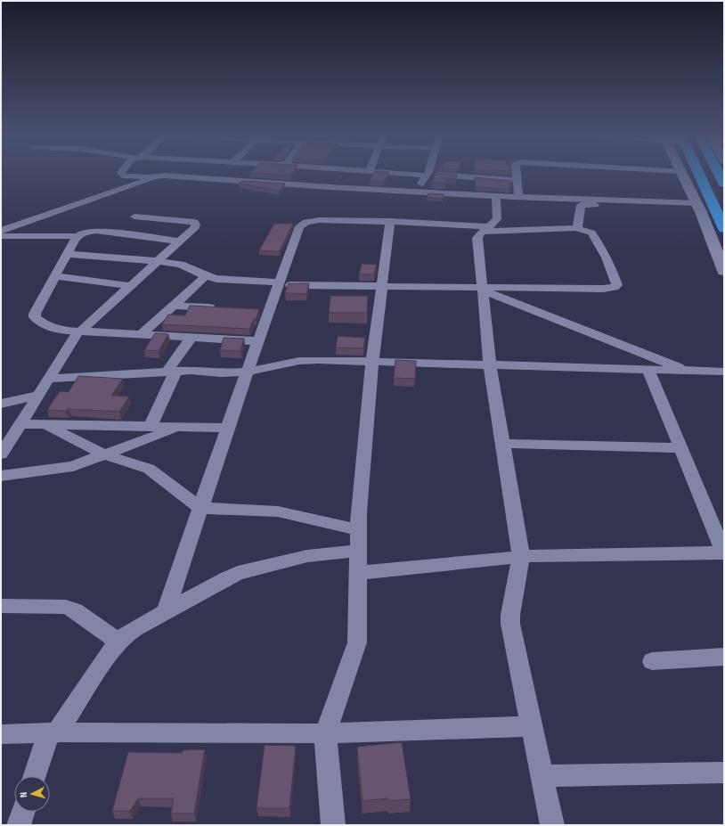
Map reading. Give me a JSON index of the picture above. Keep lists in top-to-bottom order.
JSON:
{
  "north": "left"
}
